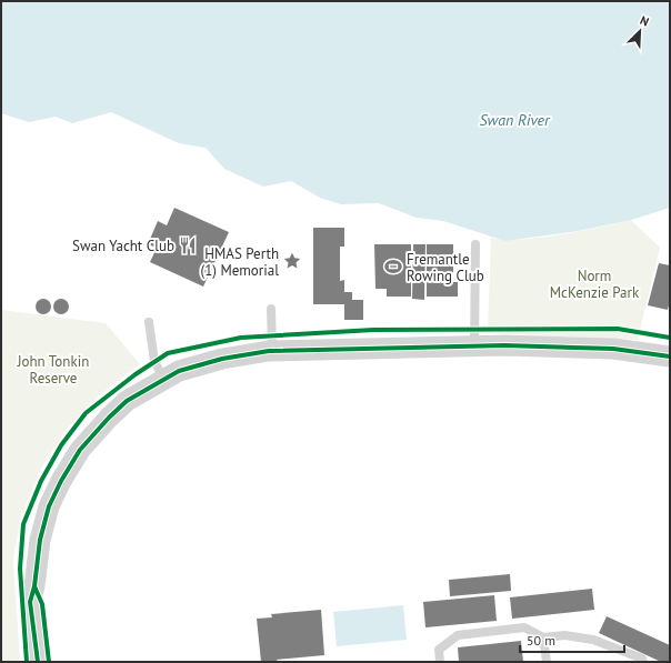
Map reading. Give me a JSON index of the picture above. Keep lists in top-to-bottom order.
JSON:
{
  "water": ["Swan River"],
  "parks": ["Norm McKenzie Park", "John Tonkin Reserve"],
  "places": {
    "restaurant": ["Swan Yacht Club"],
    "place": ["HMAS Perth (1) Memorial"],
    "sports": ["Fremantle Rowing Club"]
  },
  "scale_bar": "50 m",
  "north": "top right"
}
